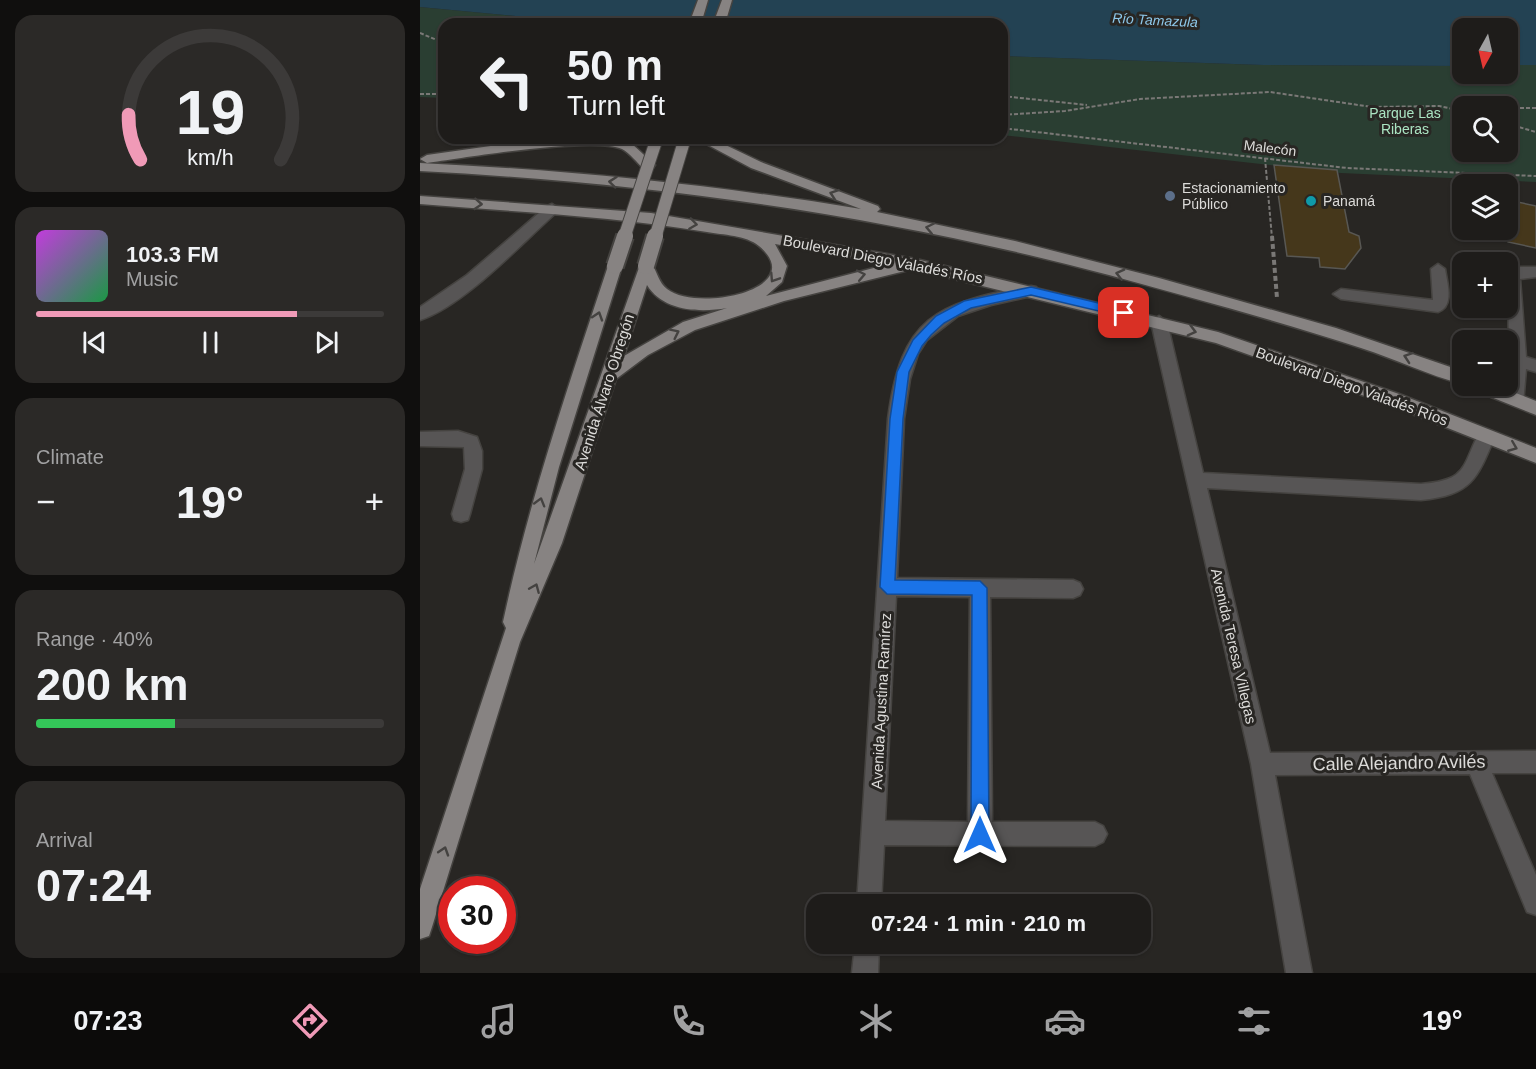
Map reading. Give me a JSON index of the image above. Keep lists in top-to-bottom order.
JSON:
{
  "streets": {
    "main road": ["Boulevard Diego Valadés Ríos", "Avenida Álvaro Obregón"],
    "street": ["Avenida Teresa Villegas", "Avenida Agustina Ramírez", "Calle Alejandro Avilés"],
    "path": ["Malecón"]
  },
  "crossings": [
    ["Boulevard Diego Valadés Ríos", "Avenida Teresa Villegas"],
    ["Boulevard Diego Valadés Ríos", "Avenida Agustina Ramírez"],
    ["Avenida Teresa Villegas", "Calle Alejandro Avilés"]
  ],
  "one_way": ["Avenida Álvaro Obregón"],
  "water": ["Río Tamazula"],
  "parks": ["Parque Las Riberas"],
  "places": ["Estacionamiento Público", "Panamá"],
  "north": "bottom",
  "page": {
    "map_buttons": ["+", "−"],
    "turn": ["50 m", "Turn left"],
    "song": ["103.3 FM", "Music"],
    "tile": [
      "Climate",
      ["Range · 40%", "200 km"],
      ["Arrival", "07:24"]
    ],
    "heat": ["−", "19°", "+"],
    "limit": "30",
    "trip": "07:24 · 1 min · 210 m",
    "tabs": ["07:23", "19°"],
    "gauge": ["19", "km/h"]
  }
}
